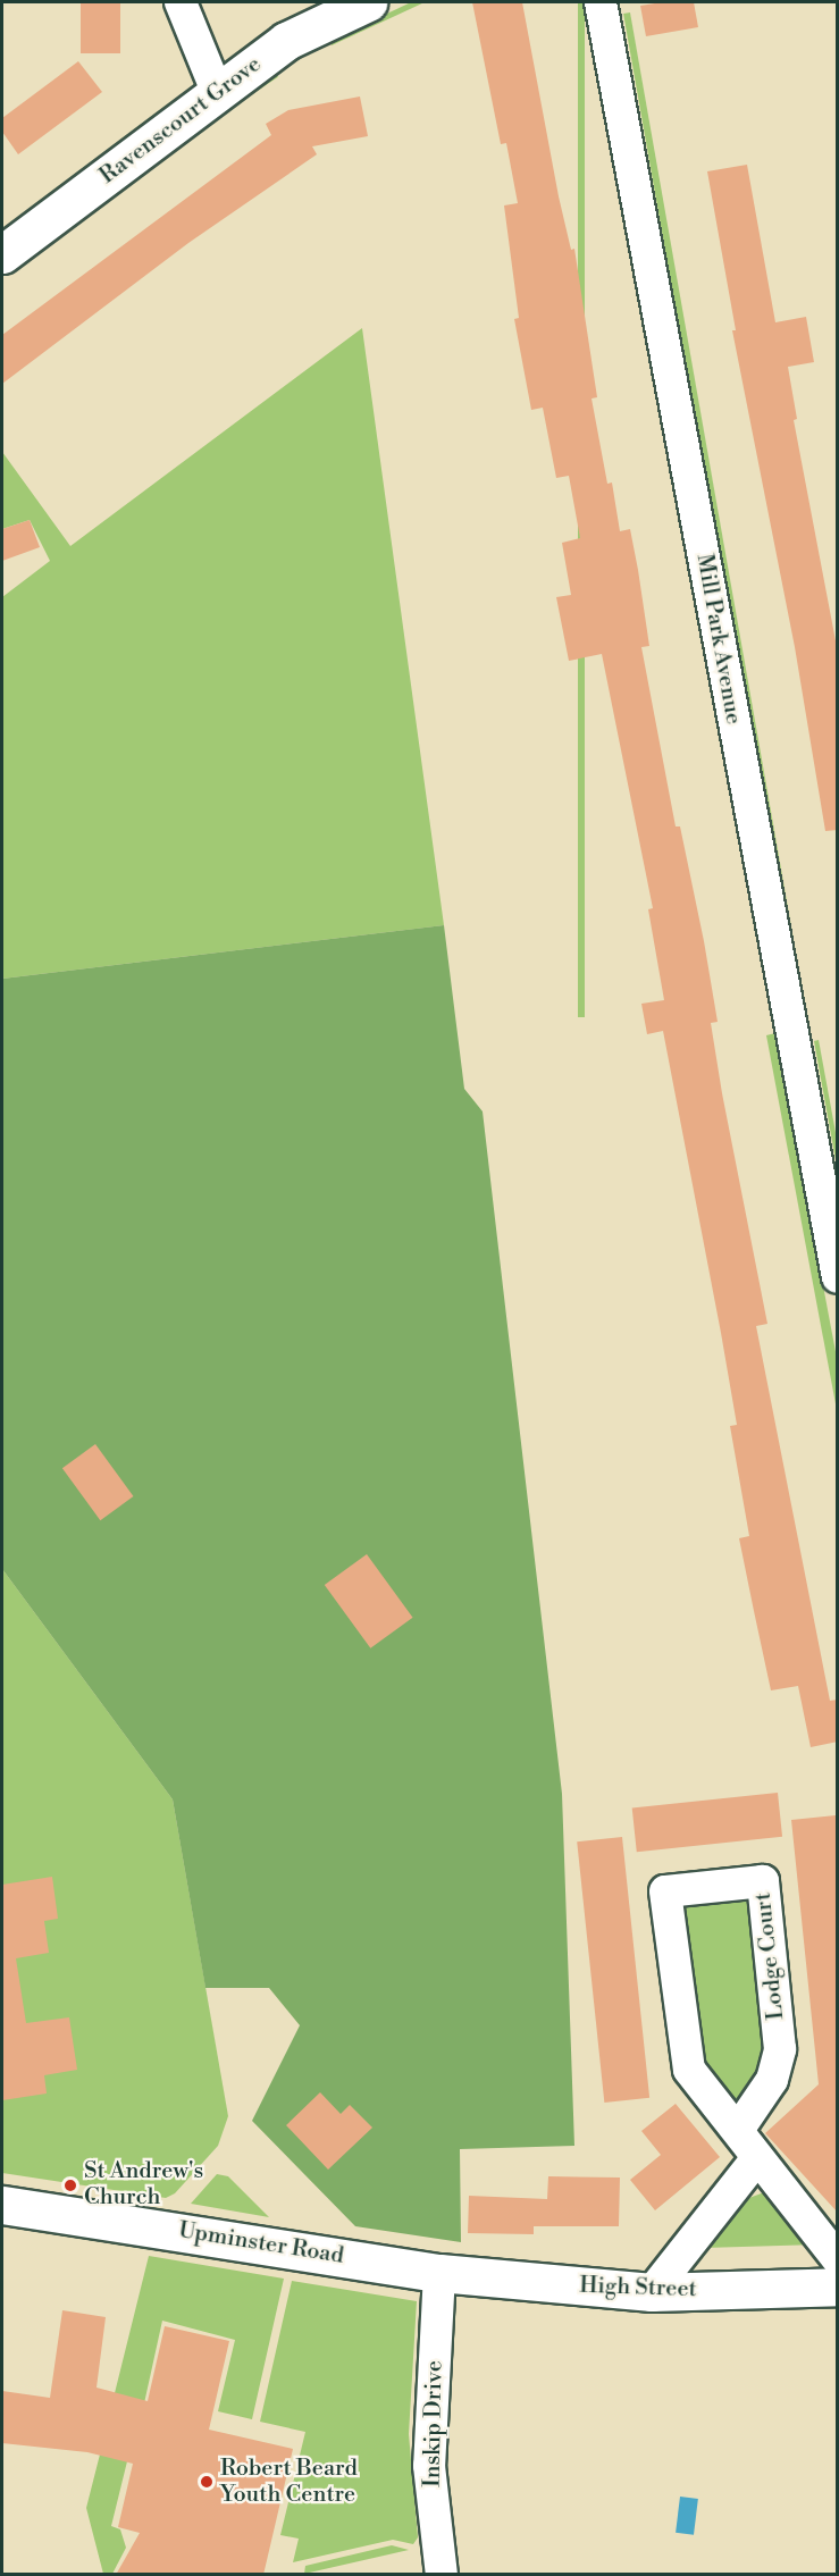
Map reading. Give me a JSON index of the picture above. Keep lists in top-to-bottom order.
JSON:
{
  "streets": {
    "main road": ["Ravenscourt Grove", "Upminster Road", "High Street"],
    "street": ["Mill Park Avenue", "Lodge Court", "Inskip Drive"]
  },
  "crossings": [
    ["Upminster Road", "High Street"],
    ["Upminster Road", "Inskip Drive"],
    ["High Street", "Inskip Drive"]
  ],
  "places": ["St Andrew's Church", "Robert Beard Youth Centre"]
}
